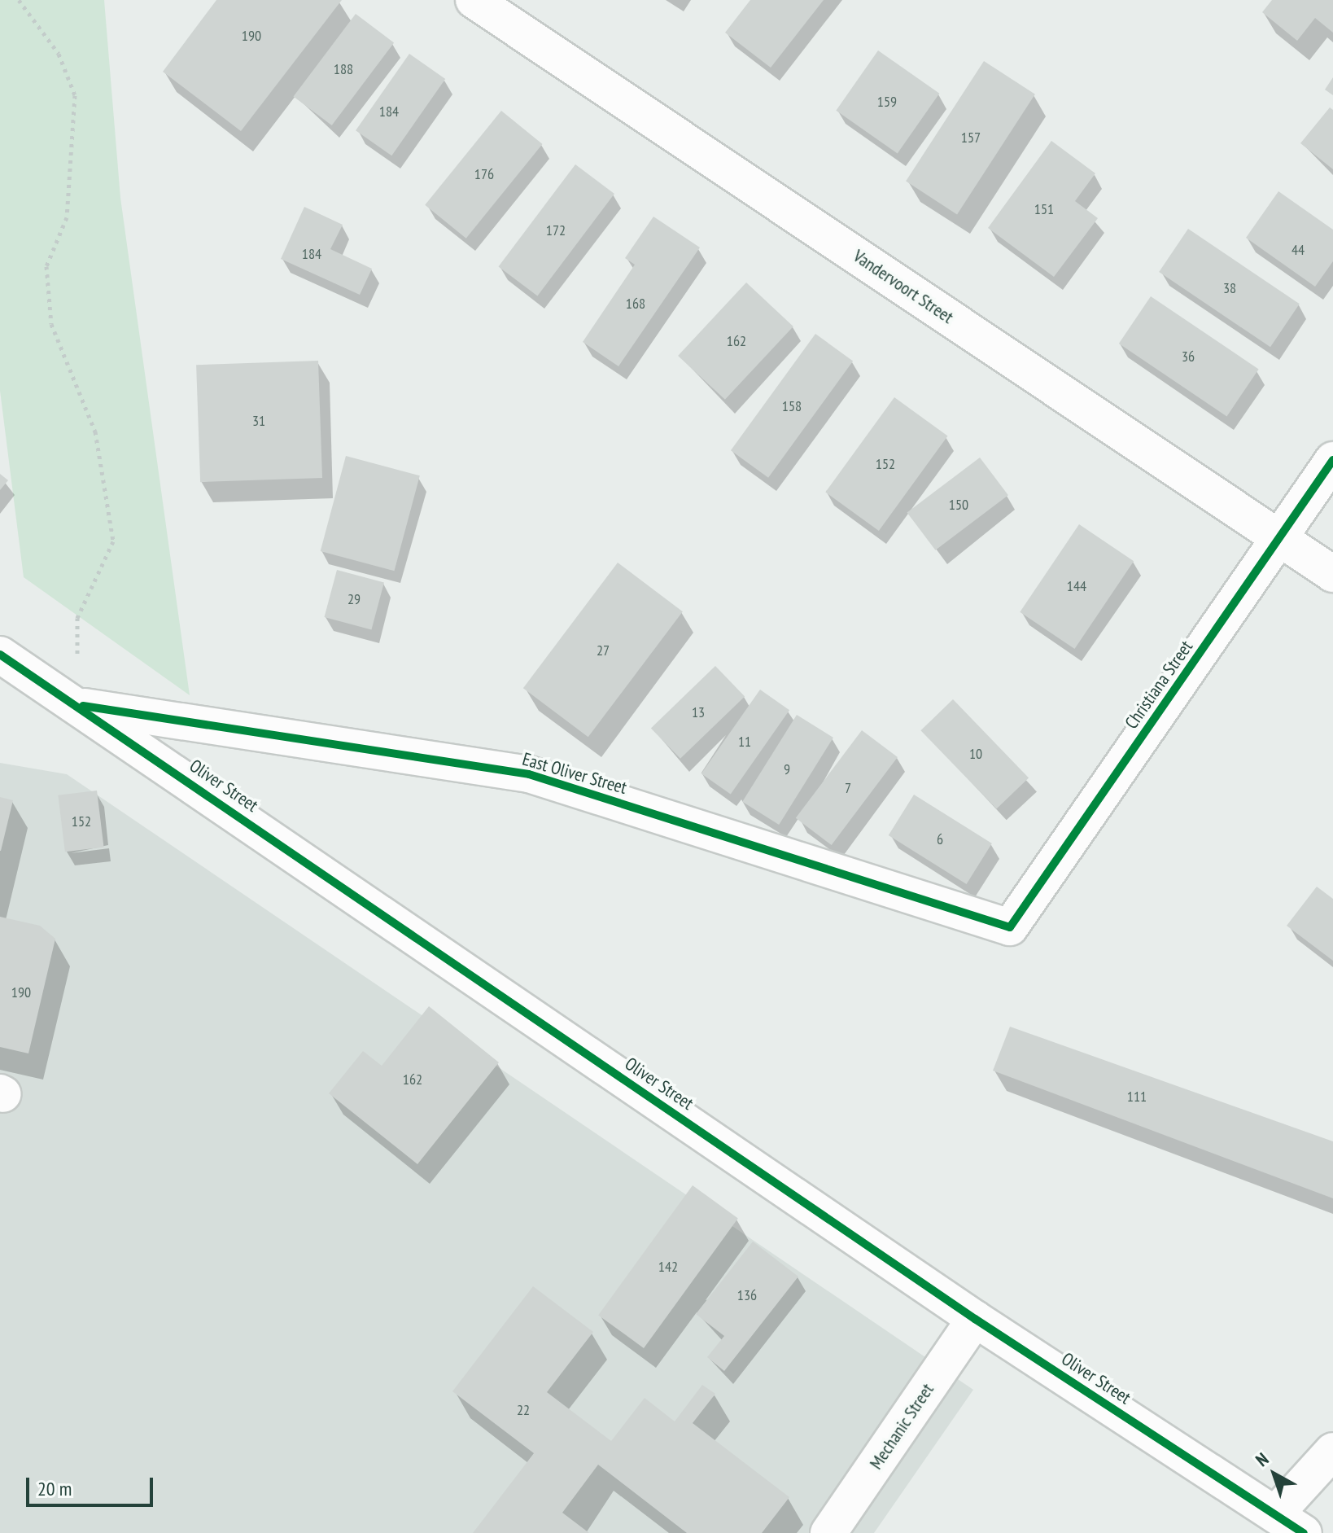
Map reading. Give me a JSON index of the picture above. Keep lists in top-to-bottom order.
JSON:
{
  "streets": {
    "street": [
      "Vandervoort Street",
      "Christiana Street",
      "East Oliver Street",
      "Oliver Street",
      "Mechanic Street"
    ]
  },
  "crossings": [
    ["Vandervoort Street", "Christiana Street"],
    ["Christiana Street", "East Oliver Street"],
    ["East Oliver Street", "Oliver Street"],
    ["Oliver Street", "Mechanic Street"]
  ],
  "house_numbers": [
    "190",
    "188",
    "159",
    "184",
    "157",
    "176",
    "151",
    "172",
    "44",
    "184",
    "38",
    "168",
    "162",
    "36",
    "158",
    "31",
    "152",
    "150",
    "144",
    "29",
    "27",
    "13",
    "11",
    "10",
    "9",
    "7",
    "152",
    "6",
    "190",
    "162",
    "111",
    "142",
    "136",
    "22"
  ],
  "scale_bar": "20 m",
  "north": "top left"
}
